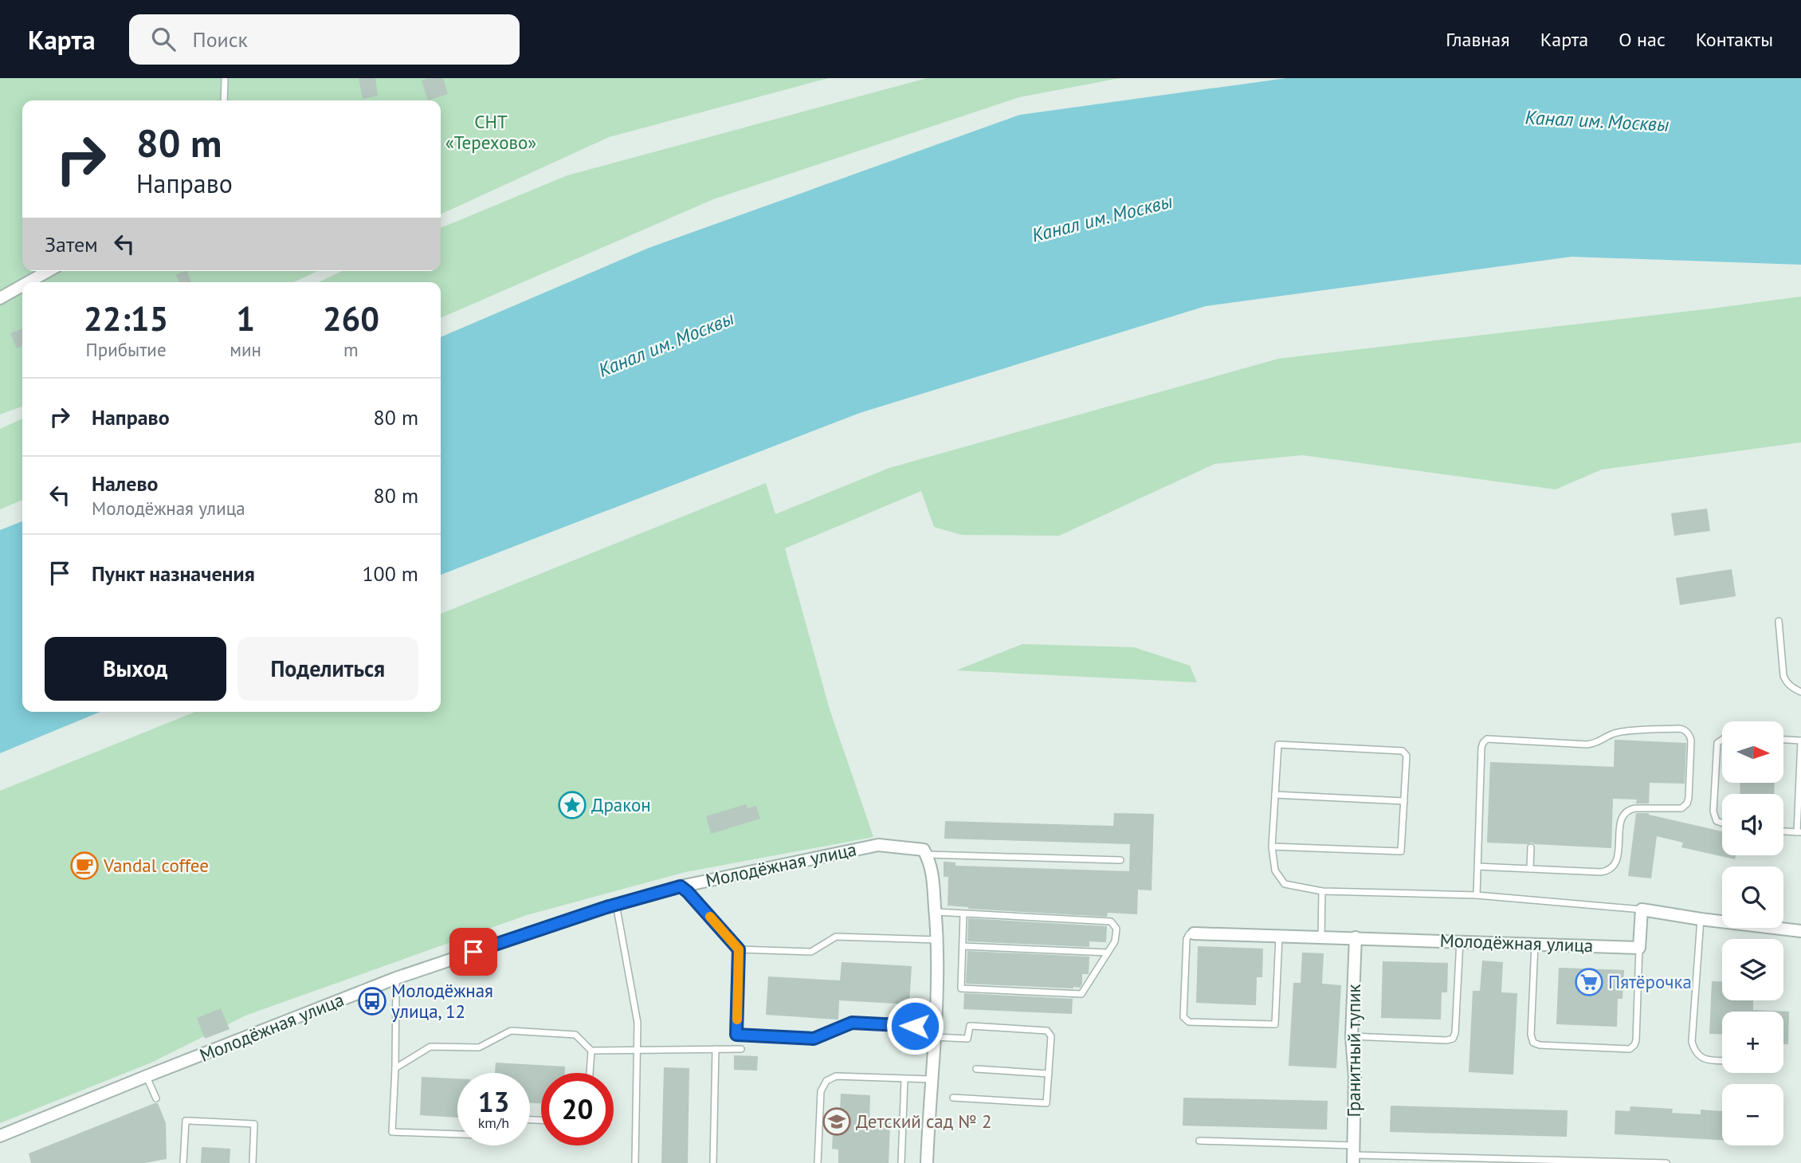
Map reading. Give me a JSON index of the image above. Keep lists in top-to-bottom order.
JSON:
{
  "streets": {
    "street": ["Молодёжная улица", "Гранитный тупик"]
  },
  "crossings": [
    ["Молодёжная улица", "Гранитный тупик"]
  ],
  "water": ["Канал им. Москвы"],
  "parks": ["СНТ «Терехово»"],
  "places": {
    "place": ["Дракон"],
    "cafe": ["Vandal coffee"],
    "supermarket": ["Пятёрочка"],
    "bus stop": ["Молодёжная улица, 12"],
    "school or university": ["Детский сад № 2"]
  },
  "north": "right",
  "page": {
    "header": "Карта",
    "search": "Поиск",
    "nav": [
      "Главная",
      "Карта",
      "О нас",
      "Контакты"
    ],
    "turn": ["80 m", "Направо"],
    "then": "Затем",
    "eta": [
      "22:15",
      "Прибытие",
      "1",
      "мин",
      "260",
      "m"
    ],
    "list": [
      {
        "name": "Направо",
        "value": "80 m"
      },
      {
        "name": "Налево",
        "note": "Молодёжная улица",
        "value": "80 m"
      },
      {
        "name": "Пункт назначения",
        "value": "100 m"
      }
    ],
    "buttons": ["Выход", "Поделиться"],
    "map_buttons": ["+", "−"],
    "speed": "13 km/h",
    "limit": "20"
  }
}
